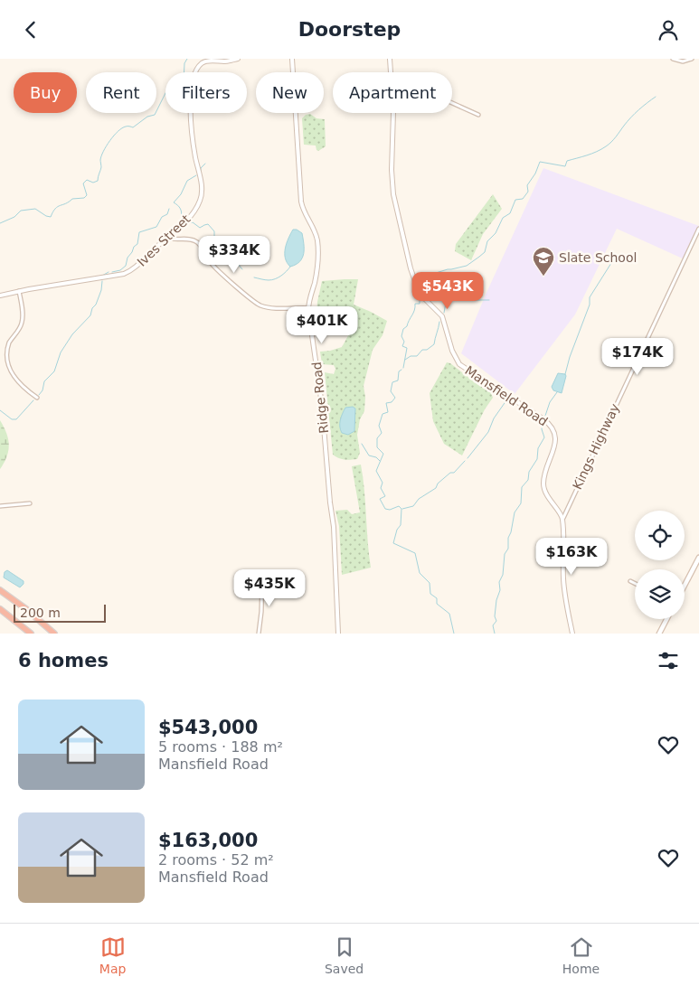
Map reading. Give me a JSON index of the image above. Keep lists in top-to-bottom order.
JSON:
{
  "streets": {
    "street": [
      "Ives Street",
      "Mansfield Road",
      "Ridge Road",
      "Kings Highway"
    ]
  },
  "crossings": [
    ["Mansfield Road", "Kings Highway"]
  ],
  "places": {
    "school or university": ["Slate School"]
  },
  "scale_bar": "200 m",
  "page": {
    "header": "Doorstep",
    "chip": [
      "Buy",
      "Rent",
      "Filters",
      "New",
      "Apartment"
    ],
    "price": [
      "$334K",
      "$543K",
      "$401K",
      "$174K",
      "$163K",
      "$435K"
    ],
    "scale": "200 m",
    "heading": "6 homes",
    "list": [
      {
        "name": "$543,000",
        "note": "5 rooms · 188 m² · Mansfield Road"
      },
      {
        "name": "$163,000",
        "note": "2 rooms · 52 m² · Mansfield Road"
      }
    ],
    "tabs": ["Map", "Saved", "Home"]
  }
}
